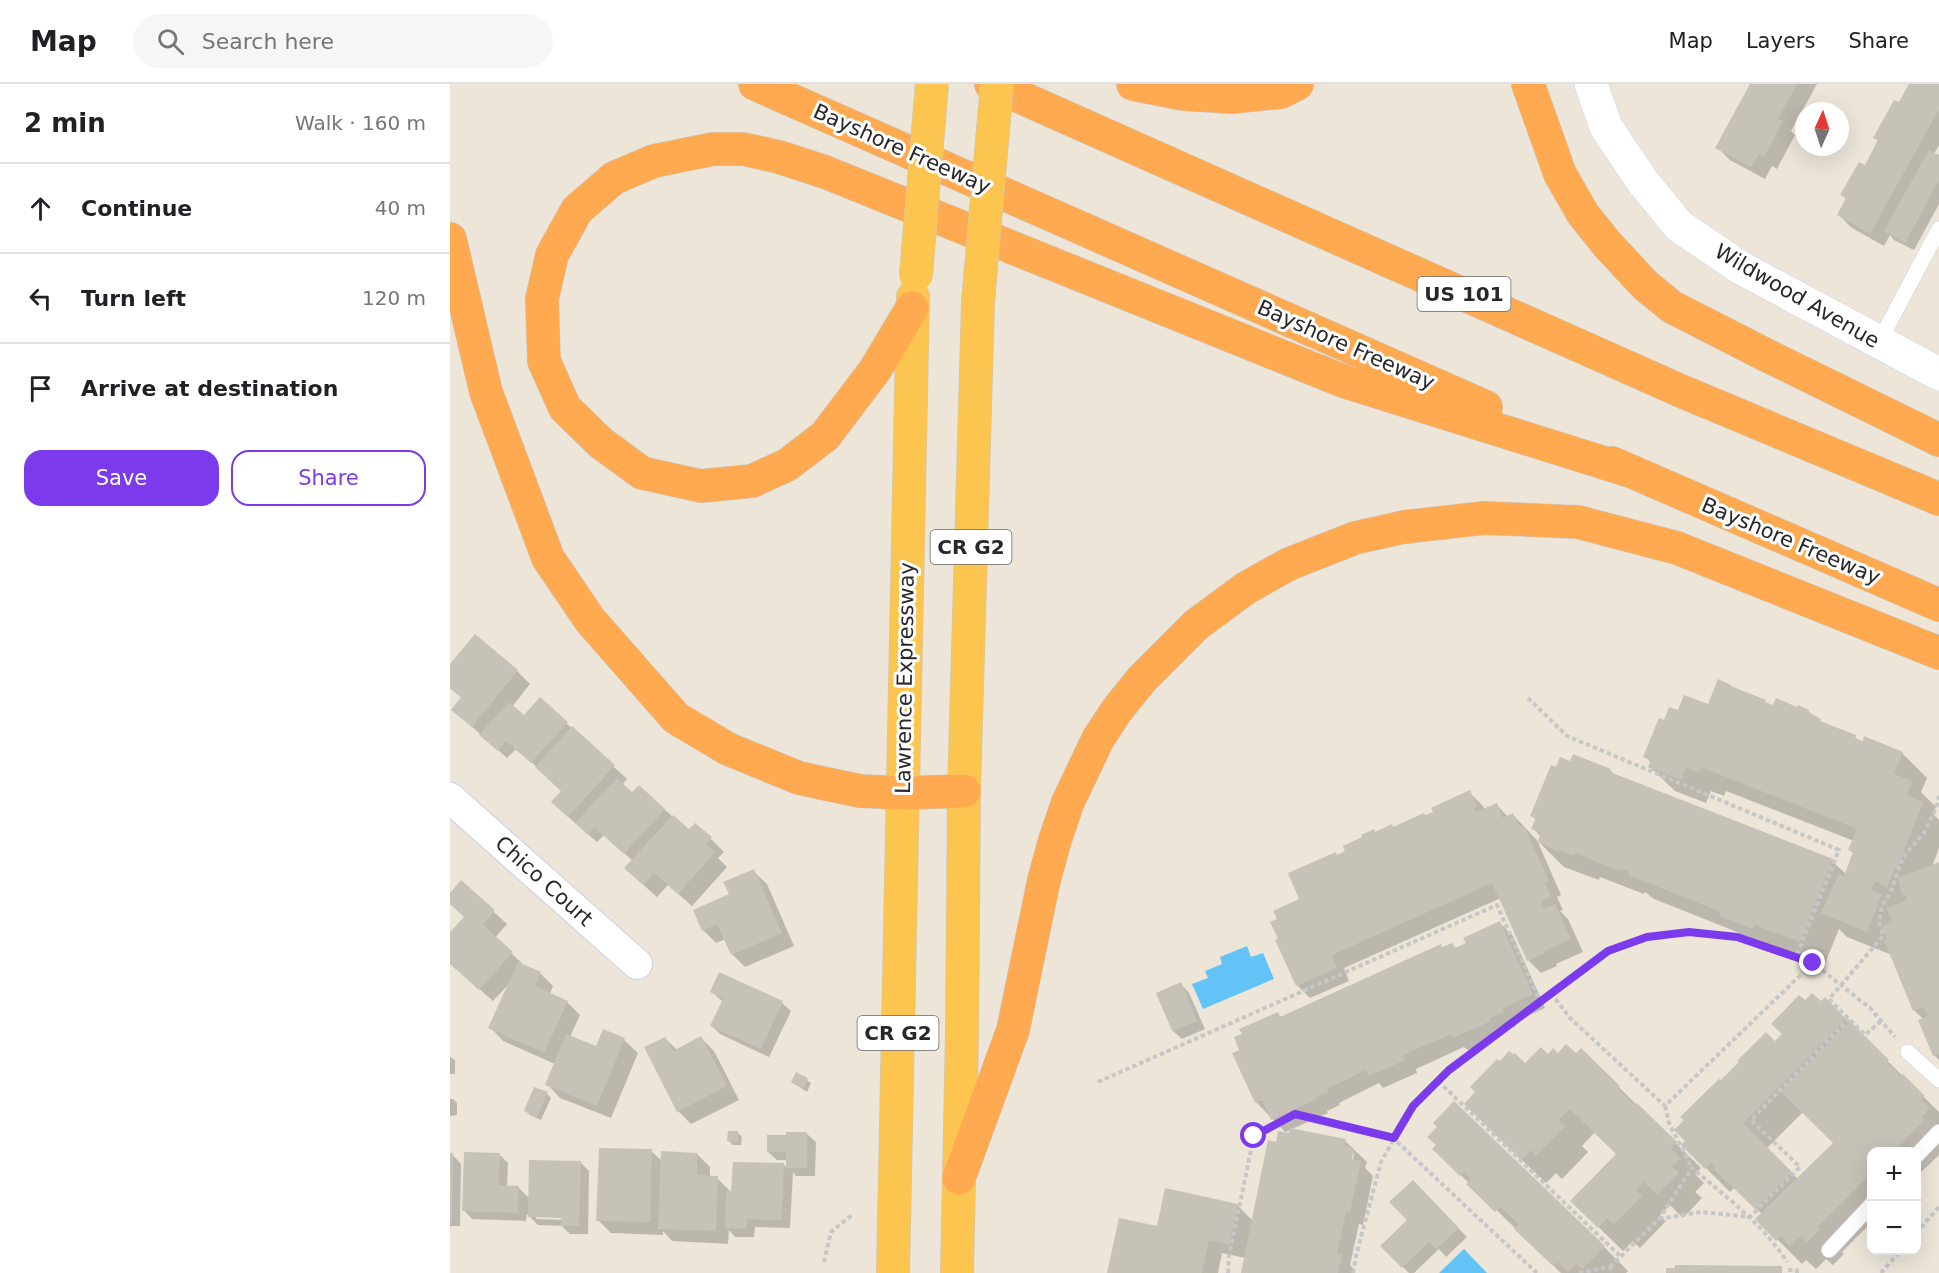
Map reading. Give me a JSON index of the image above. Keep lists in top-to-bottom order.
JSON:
{
  "streets": {
    "highway": [
      "Bayshore Freeway",
      "US 101",
      "CR G2",
      "Lawrence Expressway"
    ],
    "street": ["Wildwood Avenue", "Chico Court"]
  },
  "north": "top",
  "page": {
    "header": "Map",
    "search": "Search here",
    "nav": ["Map", "Layers", "Share"],
    "heading": ["2 min", "Walk · 160 m"],
    "list": [
      ["Continue", "40 m"],
      ["Turn left", "120 m"],
      "Arrive at destination"
    ],
    "buttons": ["Save", "Share"],
    "map_buttons": ["+", "−"]
  }
}
